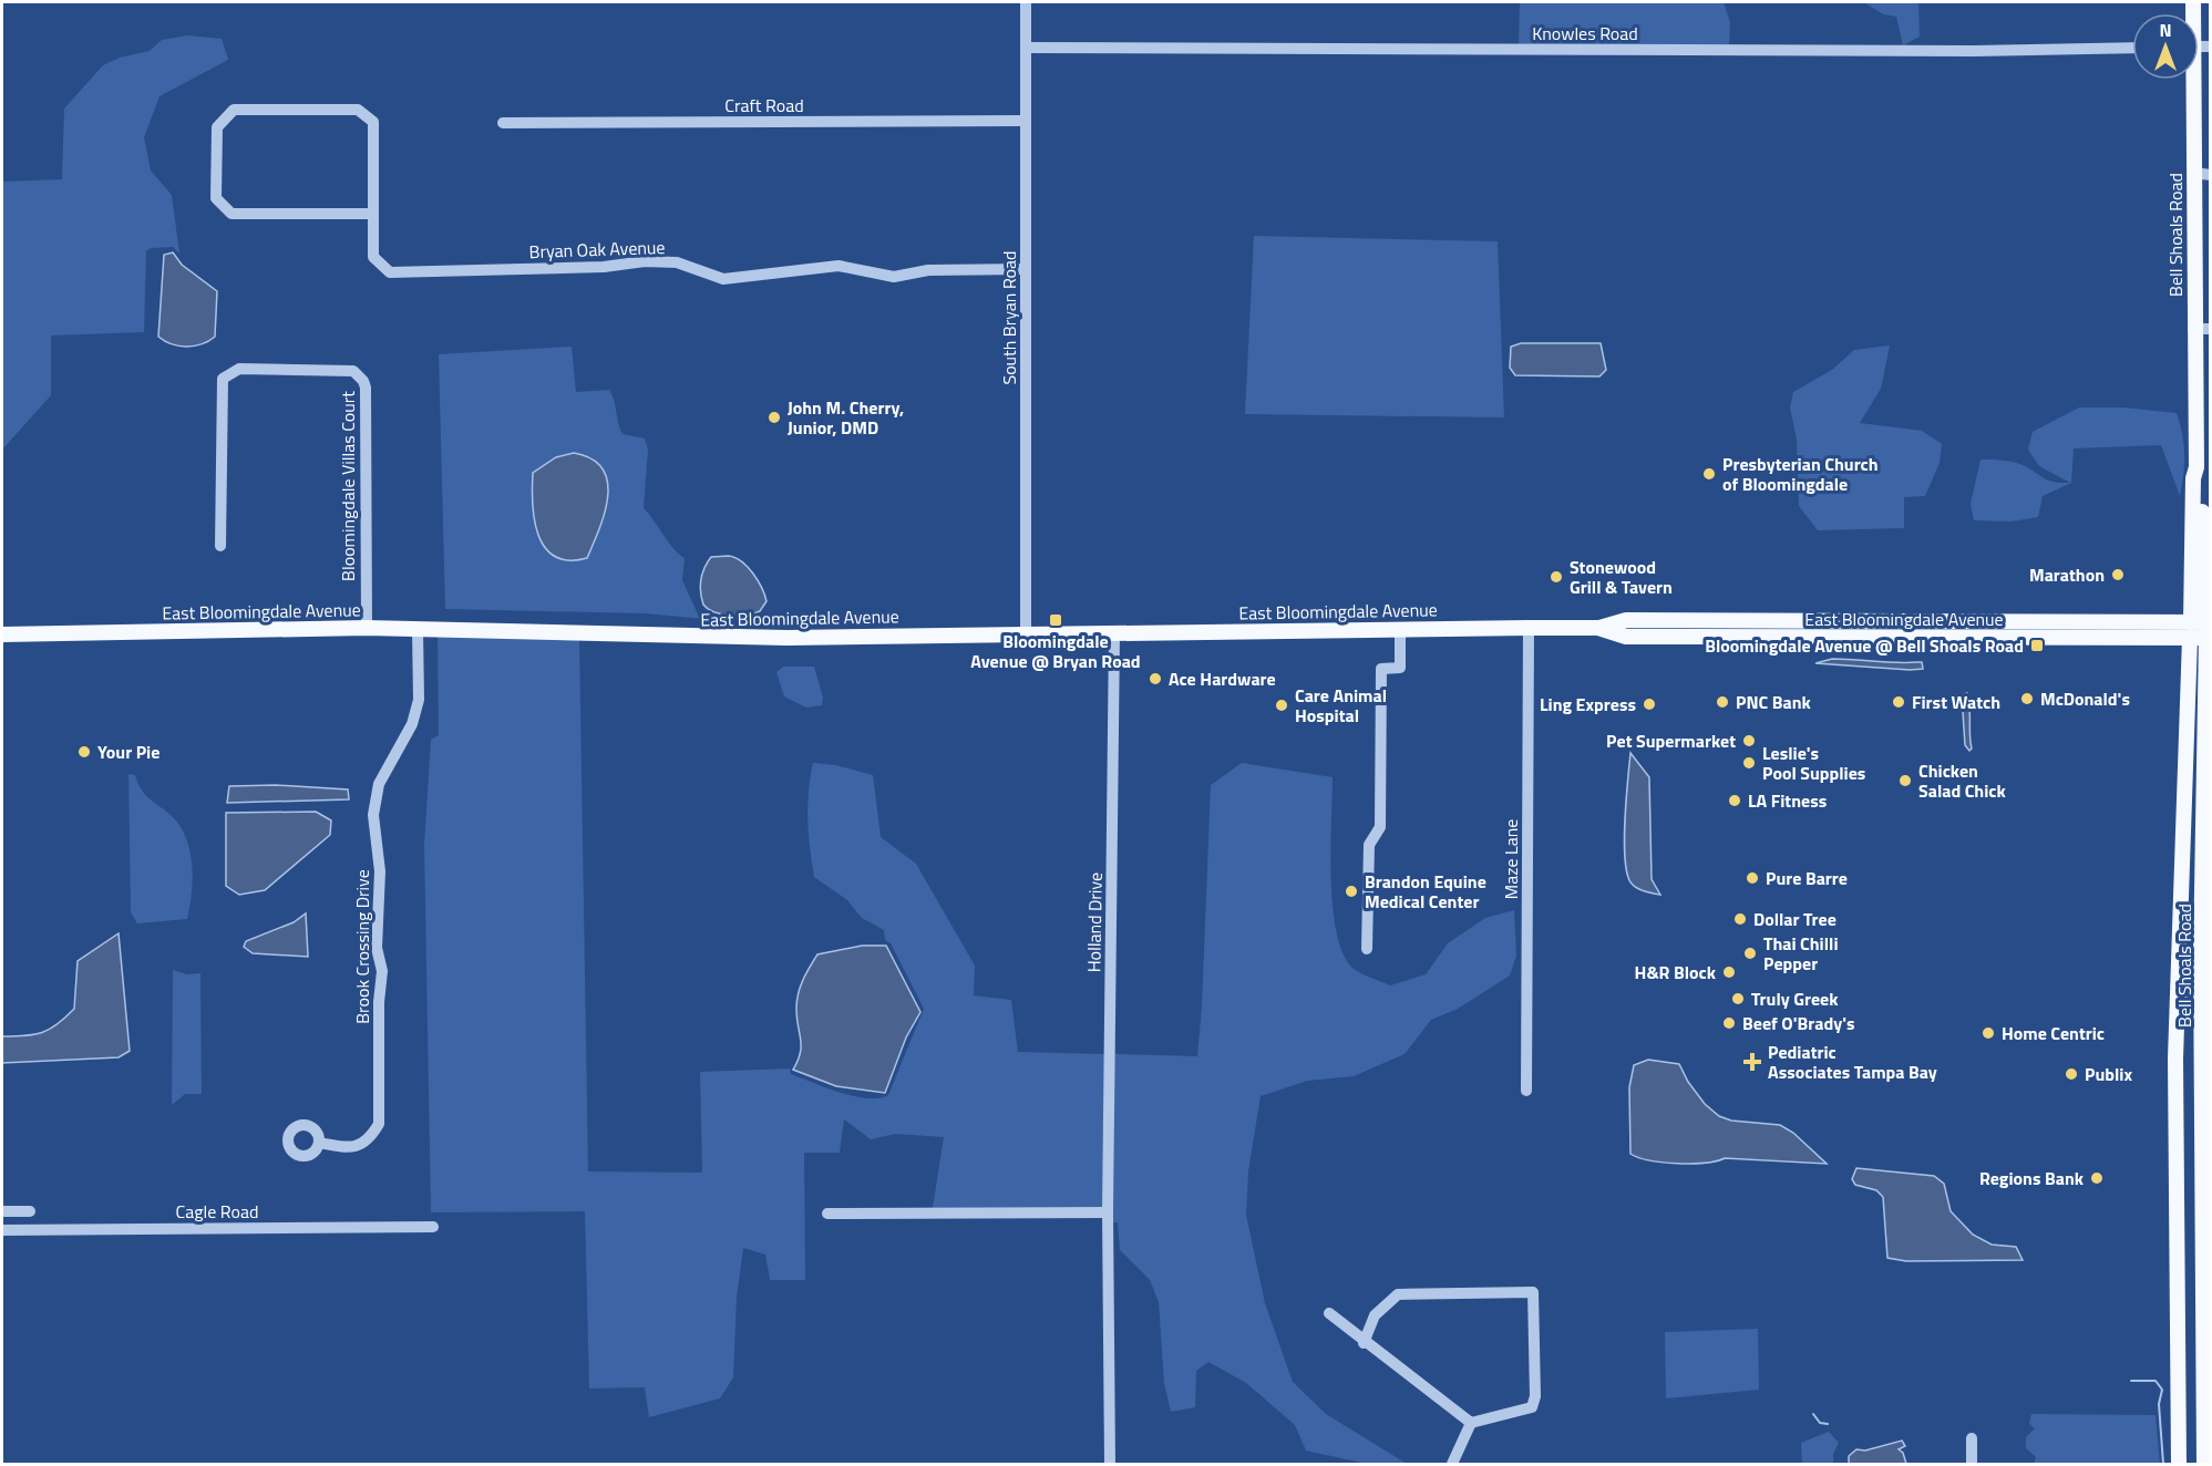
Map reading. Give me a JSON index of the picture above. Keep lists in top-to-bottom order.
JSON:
{
  "streets": {
    "main road": ["Bell Shoals Road", "East Bloomingdale Avenue"],
    "street": [
      "Knowles Road",
      "Craft Road",
      "Bryan Oak Avenue",
      "South Bryan Road",
      "Bloomingdale Villas Court",
      "Maze Lane",
      "Holland Drive",
      "Brook Crossing Drive",
      "Cagle Road"
    ]
  },
  "crossings": [
    ["Knowles Road", "South Bryan Road"],
    ["Craft Road", "South Bryan Road"],
    ["Bell Shoals Road", "East Bloomingdale Avenue"],
    ["Bryan Oak Avenue", "South Bryan Road"],
    ["South Bryan Road", "East Bloomingdale Avenue"],
    ["Bloomingdale Villas Court", "East Bloomingdale Avenue"],
    ["East Bloomingdale Avenue", "Maze Lane"],
    ["East Bloomingdale Avenue", "Holland Drive"],
    ["East Bloomingdale Avenue", "Brook Crossing Drive"]
  ],
  "places": {
    "other": [
      "John M. Cherry, Junior, DMD",
      "Presbyterian Church of Bloomingdale",
      "Marathon",
      "Stonewood Grill & Tavern",
      "Ace Hardware",
      "McDonald's",
      "PNC Bank",
      "First Watch",
      "Ling Express",
      "Care Animal Hospital",
      "Pet Supermarket",
      "Your Pie",
      "Leslie's Pool Supplies",
      "Chicken Salad Chick",
      "LA Fitness",
      "Pure Barre",
      "Brandon Equine Medical Center",
      "Dollar Tree",
      "Thai Chilli Pepper",
      "H&R Block",
      "Truly Greek",
      "Beef O'Brady's",
      "Home Centric",
      "Publix",
      "Regions Bank"
    ],
    "transit": ["Bloomingdale Avenue @ Bryan Road", "Bloomingdale Avenue @ Bell Shoals Road"],
    "health": ["Pediatric Associates Tampa Bay"]
  },
  "north": "top"
}
